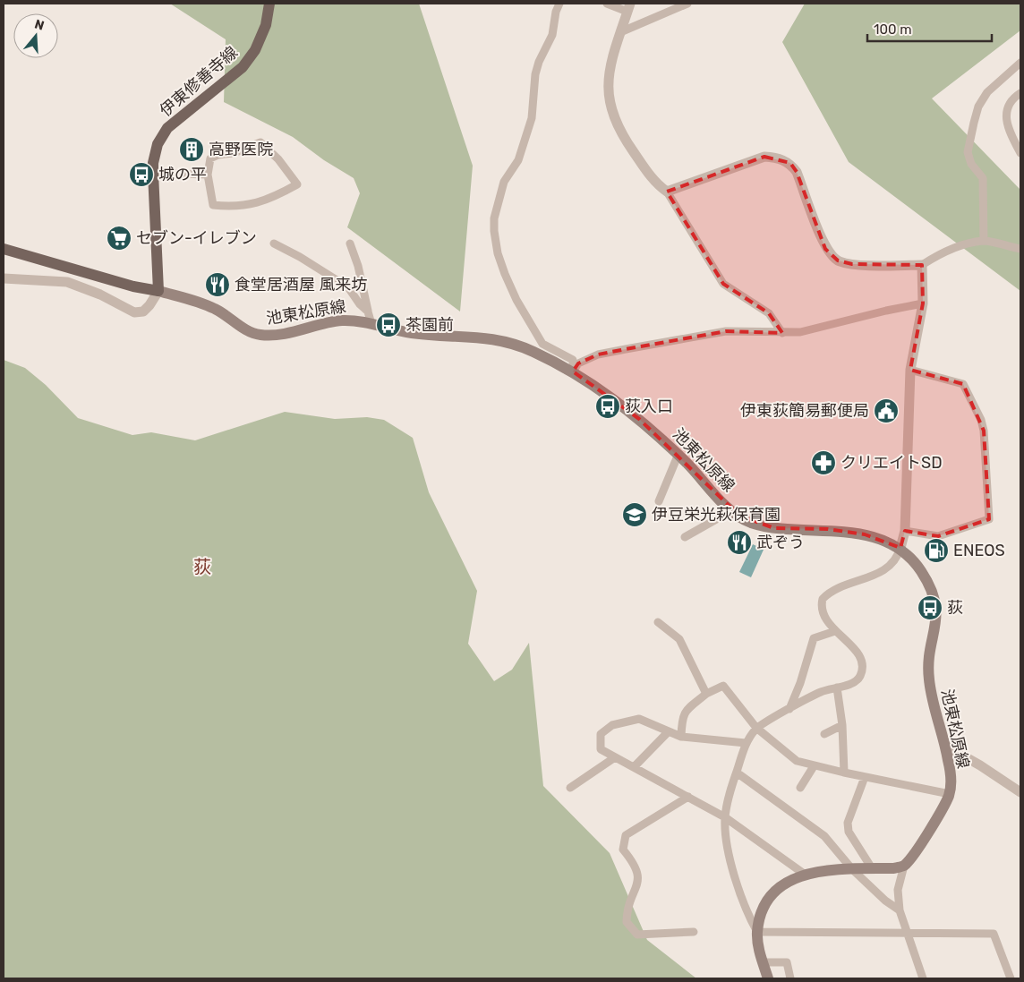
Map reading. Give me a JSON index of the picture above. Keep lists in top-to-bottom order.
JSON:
{
  "streets": {
    "main road": ["伊東修善寺線", "池東松原線"]
  },
  "crossings": [
    ["伊東修善寺線", "池東松原線"]
  ],
  "districts": ["荻"],
  "places": {
    "building": ["高野医院"],
    "bus stop": [
      "城の平",
      "茶園前",
      "荻入口",
      "荻"
    ],
    "supermarket": ["セブン-イレブン"],
    "restaurant": ["食堂居酒屋 風来坊", "武ぞう"],
    "public building": ["伊東荻簡易郵便局"],
    "pharmacy": ["クリエイトSD"],
    "school or university": ["伊豆栄光萩保育園"],
    "fuel station": ["ENEOS"]
  },
  "scale_bar": "100 m",
  "north": "top"
}
